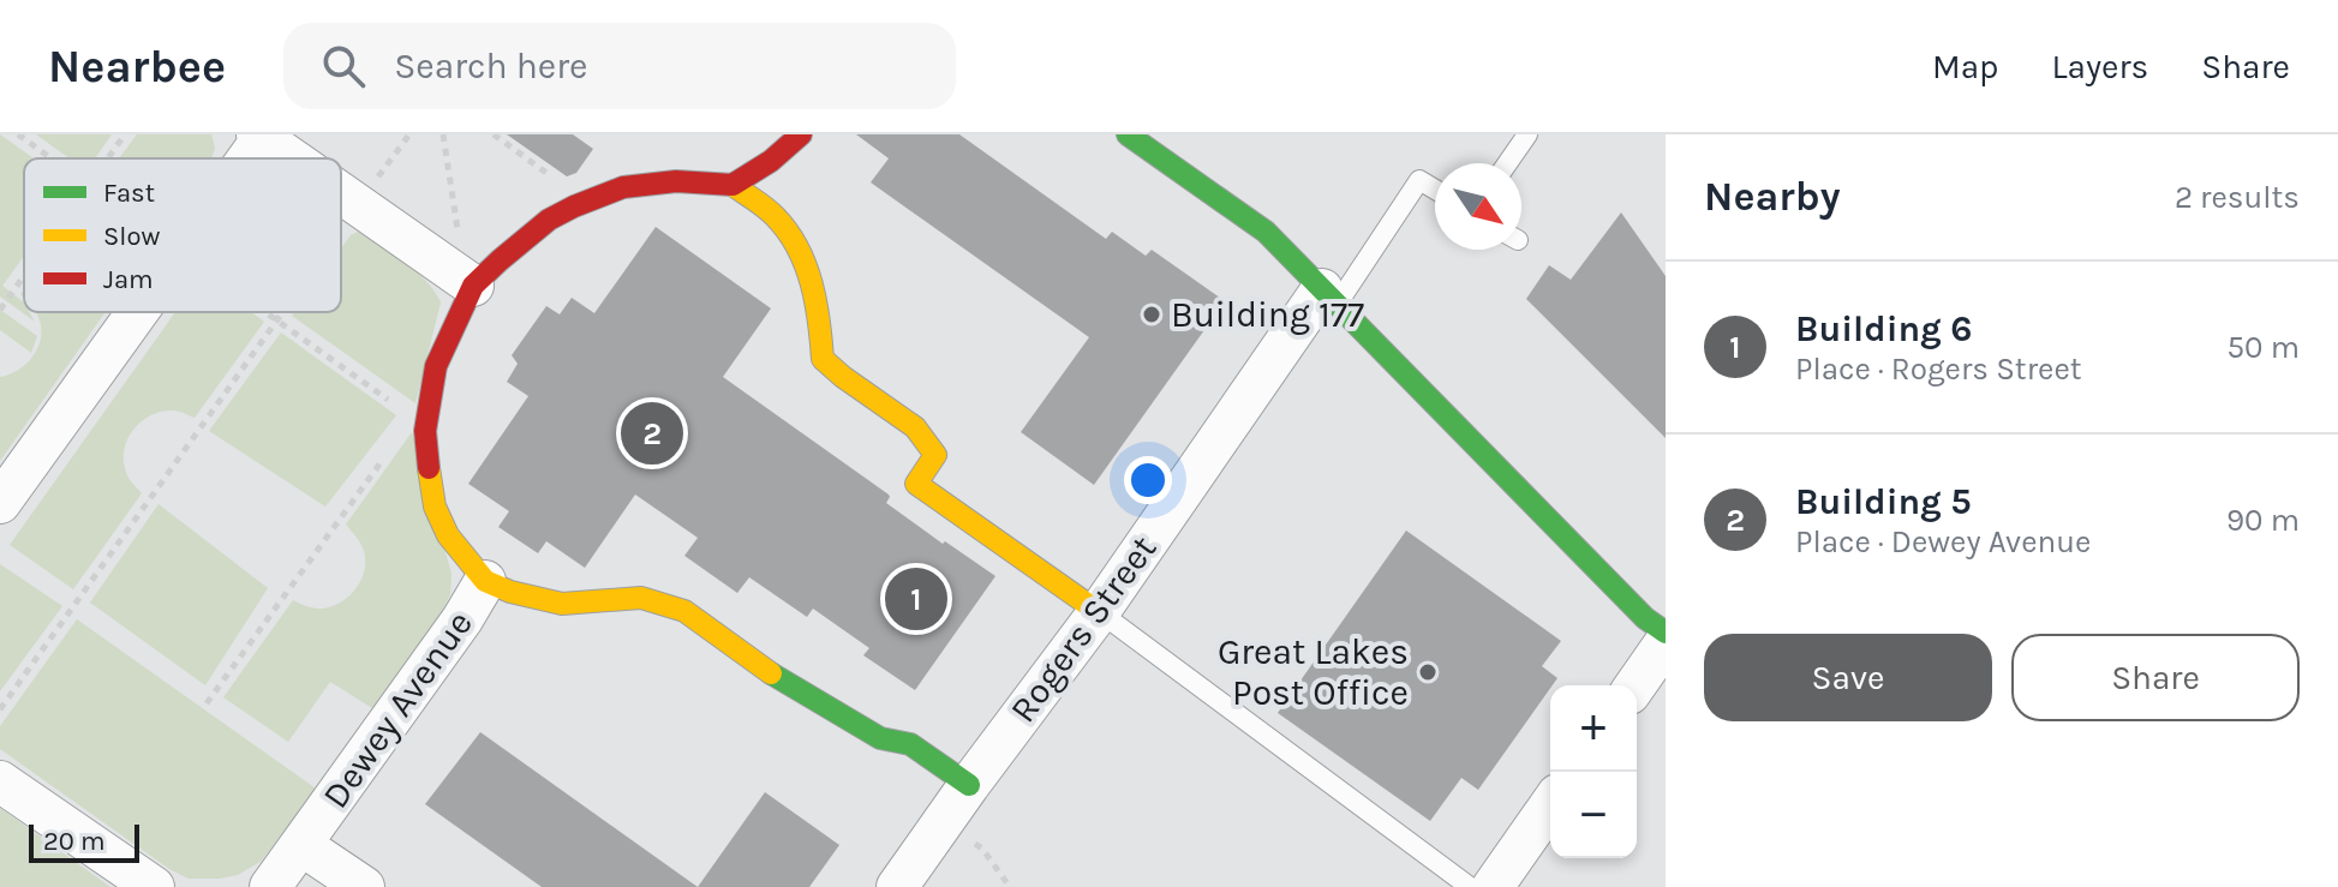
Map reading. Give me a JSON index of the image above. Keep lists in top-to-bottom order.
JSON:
{
  "streets": {
    "street": ["Rogers Street", "Dewey Avenue"]
  },
  "places": ["Building 177", "Great Lakes Post Office"],
  "legend": ["Fast", "Slow", "Jam"],
  "scale_bar": "20 m",
  "north": "bottom right",
  "page": {
    "header": "Nearbee",
    "search": "Search here",
    "nav": ["Map", "Layers", "Share"],
    "heading": ["Nearby", "2 results"],
    "list": [
      {
        "mark": "1",
        "name": "Building 6",
        "note": "Place · Rogers Street",
        "value": "50 m"
      },
      {
        "mark": "2",
        "name": "Building 5",
        "note": "Place · Dewey Avenue",
        "value": "90 m"
      }
    ],
    "pins": ["2", "1"],
    "buttons": ["Save", "Share"],
    "map_buttons": ["+", "−"],
    "scale": "20 m"
  }
}
